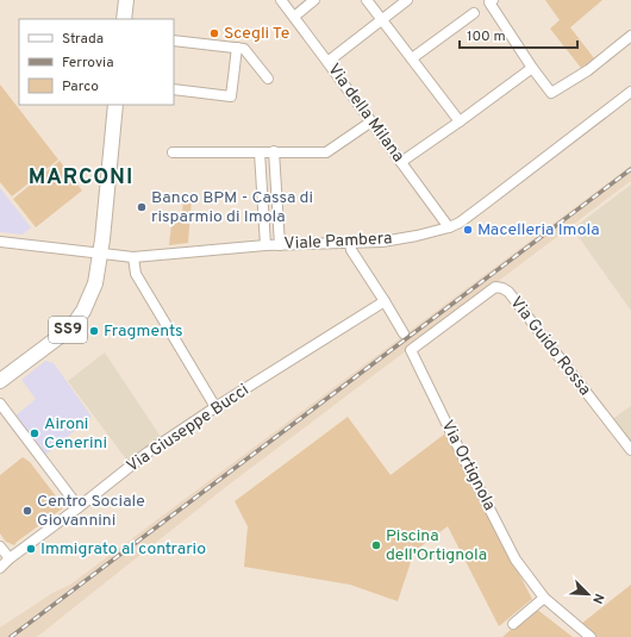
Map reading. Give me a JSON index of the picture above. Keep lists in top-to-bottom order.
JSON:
{
  "streets": {
    "main road": ["SS9"],
    "street": [
      "Via della Milana",
      "Viale Pambera",
      "Via Guido Rossa",
      "Via Giuseppe Bucci",
      "Via Ortignola"
    ]
  },
  "crossings": [
    ["Via della Milana", "Viale Pambera"],
    ["Viale Pambera", "SS9"],
    ["Via Guido Rossa", "Via Ortignola"]
  ],
  "districts": ["MARCONI"],
  "places": [
    "Scegli Te",
    "Banco BPM - Cassa di risparmio di Imola",
    "Macelleria Imola",
    "Fragments",
    "Aironi Cenerini",
    "Centro Sociale Giovannini",
    "Piscina dell'Ortignola",
    "Immigrato al contrario"
  ],
  "legend": ["Strada", "Ferrovia", "Parco"],
  "scale_bar": "100 m",
  "north": "bottom right"
}
